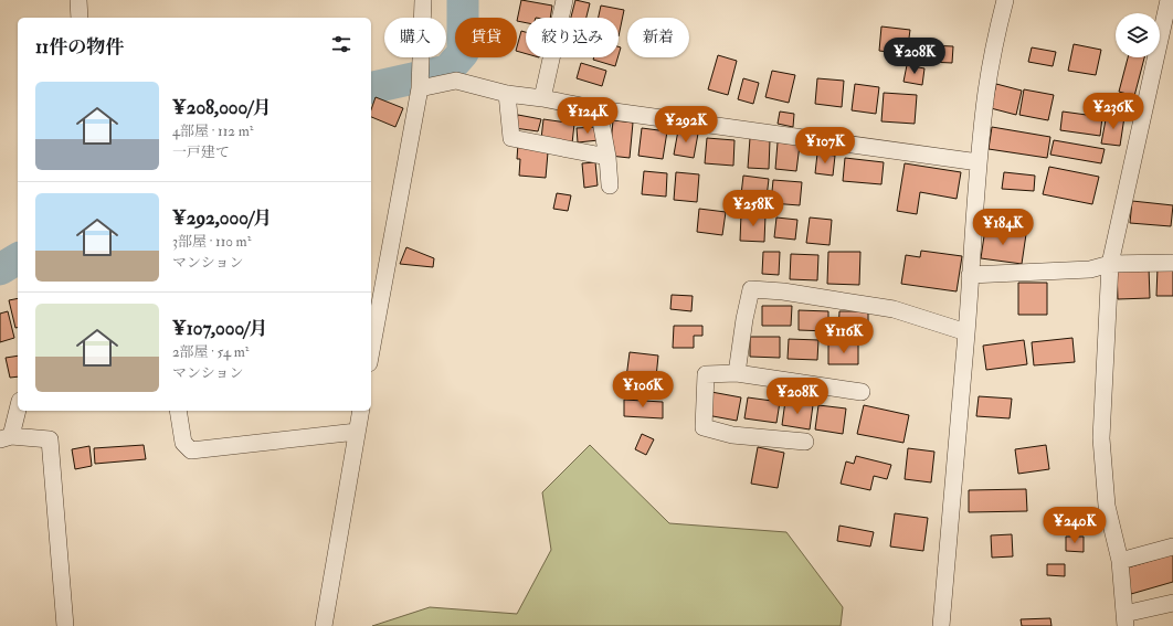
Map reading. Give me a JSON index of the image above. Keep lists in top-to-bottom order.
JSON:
{
  "page": {
    "chip": [
      "購入",
      "賃貸",
      "絞り込み",
      "新着"
    ],
    "heading": "11件の物件",
    "price": [
      "¥208K",
      "¥236K",
      "¥124K",
      "¥292K",
      "¥107K",
      "¥258K",
      "¥184K",
      "¥116K",
      "¥106K",
      "¥208K",
      "¥240K"
    ],
    "list": [
      {
        "name": "¥208,000/月",
        "note": "4部屋 · 112 m² · 一戸建て"
      },
      {
        "name": "¥292,000/月",
        "note": "3部屋 · 110 m² · マンション"
      },
      {
        "name": "¥107,000/月",
        "note": "2部屋 · 54 m² · マンション"
      }
    ]
  }
}
